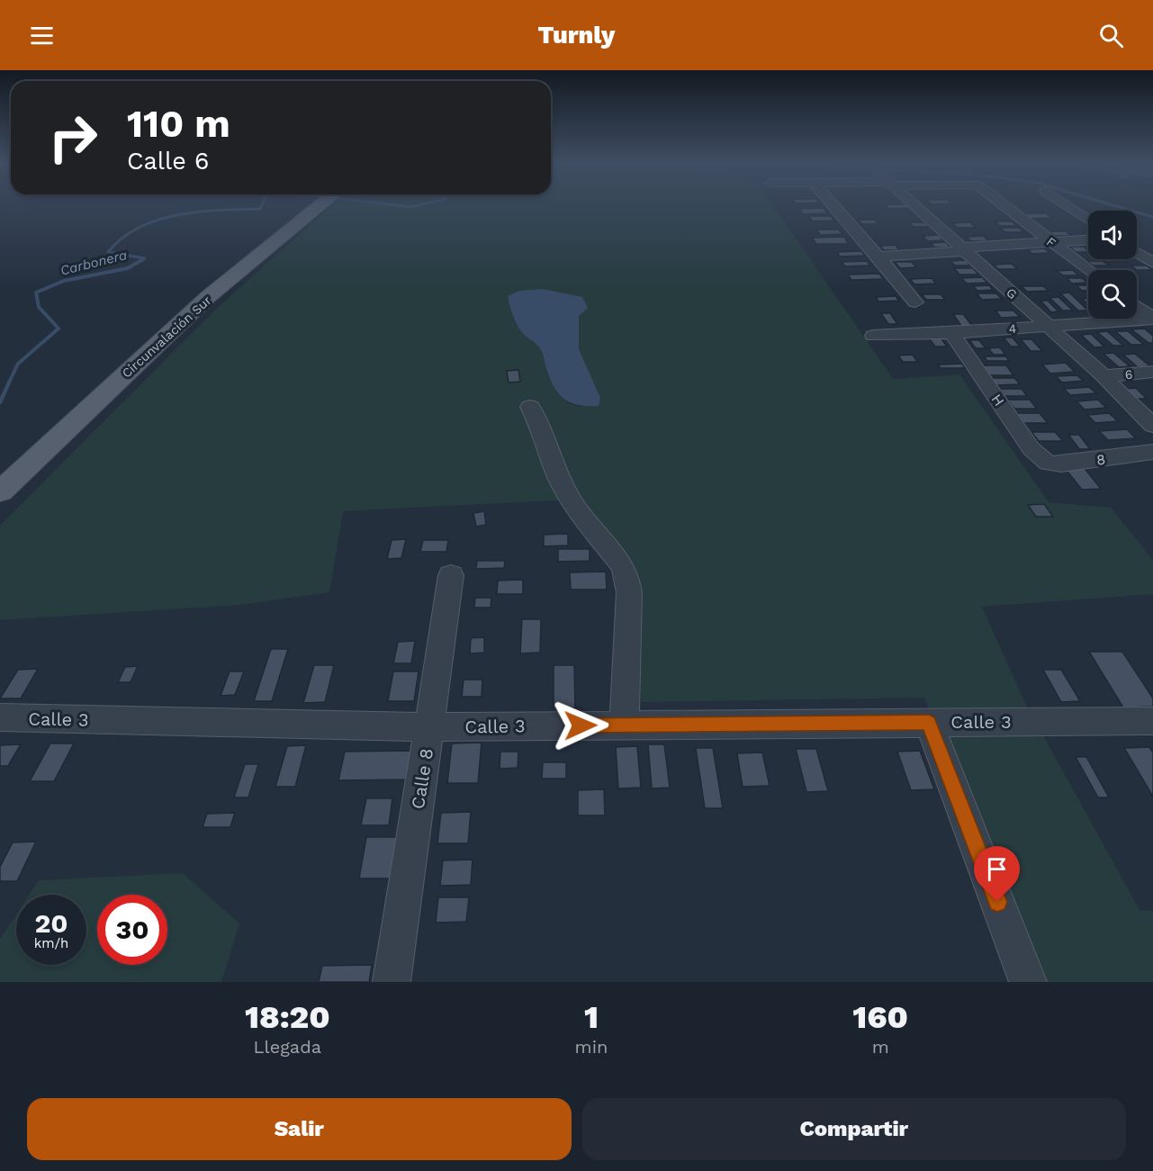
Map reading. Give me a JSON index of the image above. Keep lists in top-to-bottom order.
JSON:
{
  "streets": {
    "main road": ["Circunvalación Sur"],
    "street": [
      "F",
      "G",
      "4",
      "6",
      "H",
      "8",
      "Calle 3",
      "Calle 8"
    ]
  },
  "crossings": [
    ["G", "4"],
    ["G", "6"],
    ["4", "H"],
    ["H", "8"],
    ["Calle 3", "Calle 8"]
  ],
  "water": ["Carbonera"],
  "page": {
    "header": "Turnly",
    "turn": ["110 m", "Calle 6"],
    "speed": "20 km/h",
    "limit": "30",
    "eta": [
      "18:20",
      "Llegada",
      "1",
      "min",
      "160",
      "m"
    ],
    "buttons": ["Salir", "Compartir"]
  }
}
